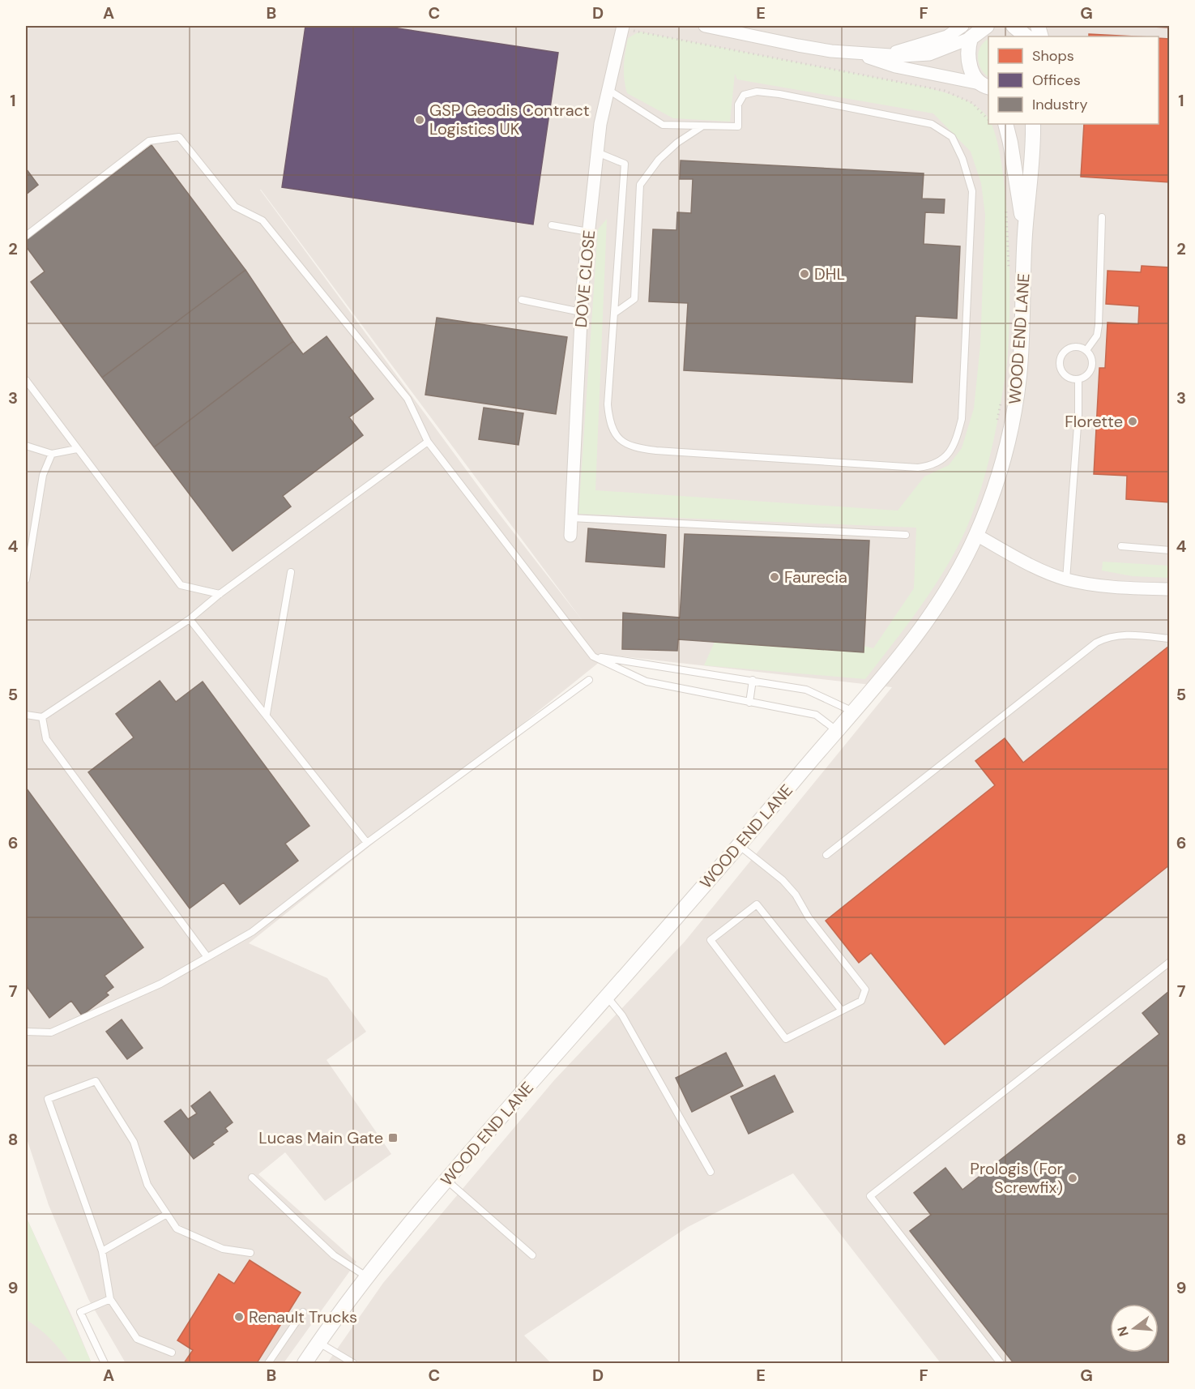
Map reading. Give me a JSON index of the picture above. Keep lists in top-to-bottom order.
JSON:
{
  "streets": {
    "street": ["DOVE CLOSE", "WOOD END LANE"]
  },
  "places": {
    "other": [
      "GSP Geodis Contract Logistics UK",
      "DHL",
      "Florette",
      "Faurecia",
      "Prologis (For Screwfix)",
      "Renault Trucks"
    ],
    "transit": ["Lucas Main Gate"]
  },
  "legend": ["Shops", "Offices", "Industry"],
  "north": "left",
  "grid": {
    "columns": [
      "A",
      "B",
      "C",
      "D",
      "E",
      "F",
      "G"
    ],
    "rows": [
      "1",
      "2",
      "3",
      "4",
      "5",
      "6",
      "7",
      "8",
      "9"
    ]
  }
}
